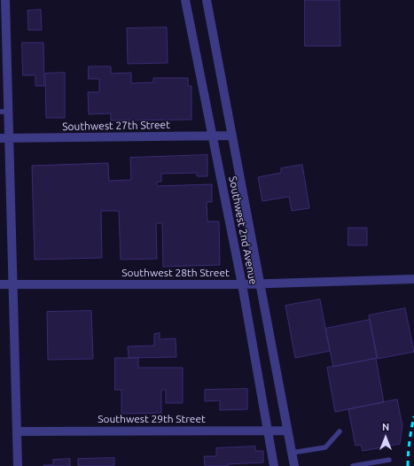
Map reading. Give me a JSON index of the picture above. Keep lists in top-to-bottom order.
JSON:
{
  "streets": {
    "street": [
      "Southwest 27th Street",
      "Southwest 2nd Avenue",
      "Southwest 28th Street",
      "Southwest 29th Street"
    ]
  },
  "crossings": [
    ["Southwest 27th Street", "Southwest 2nd Avenue"],
    ["Southwest 2nd Avenue", "Southwest 28th Street"],
    ["Southwest 2nd Avenue", "Southwest 29th Street"]
  ],
  "north": "top"
}
